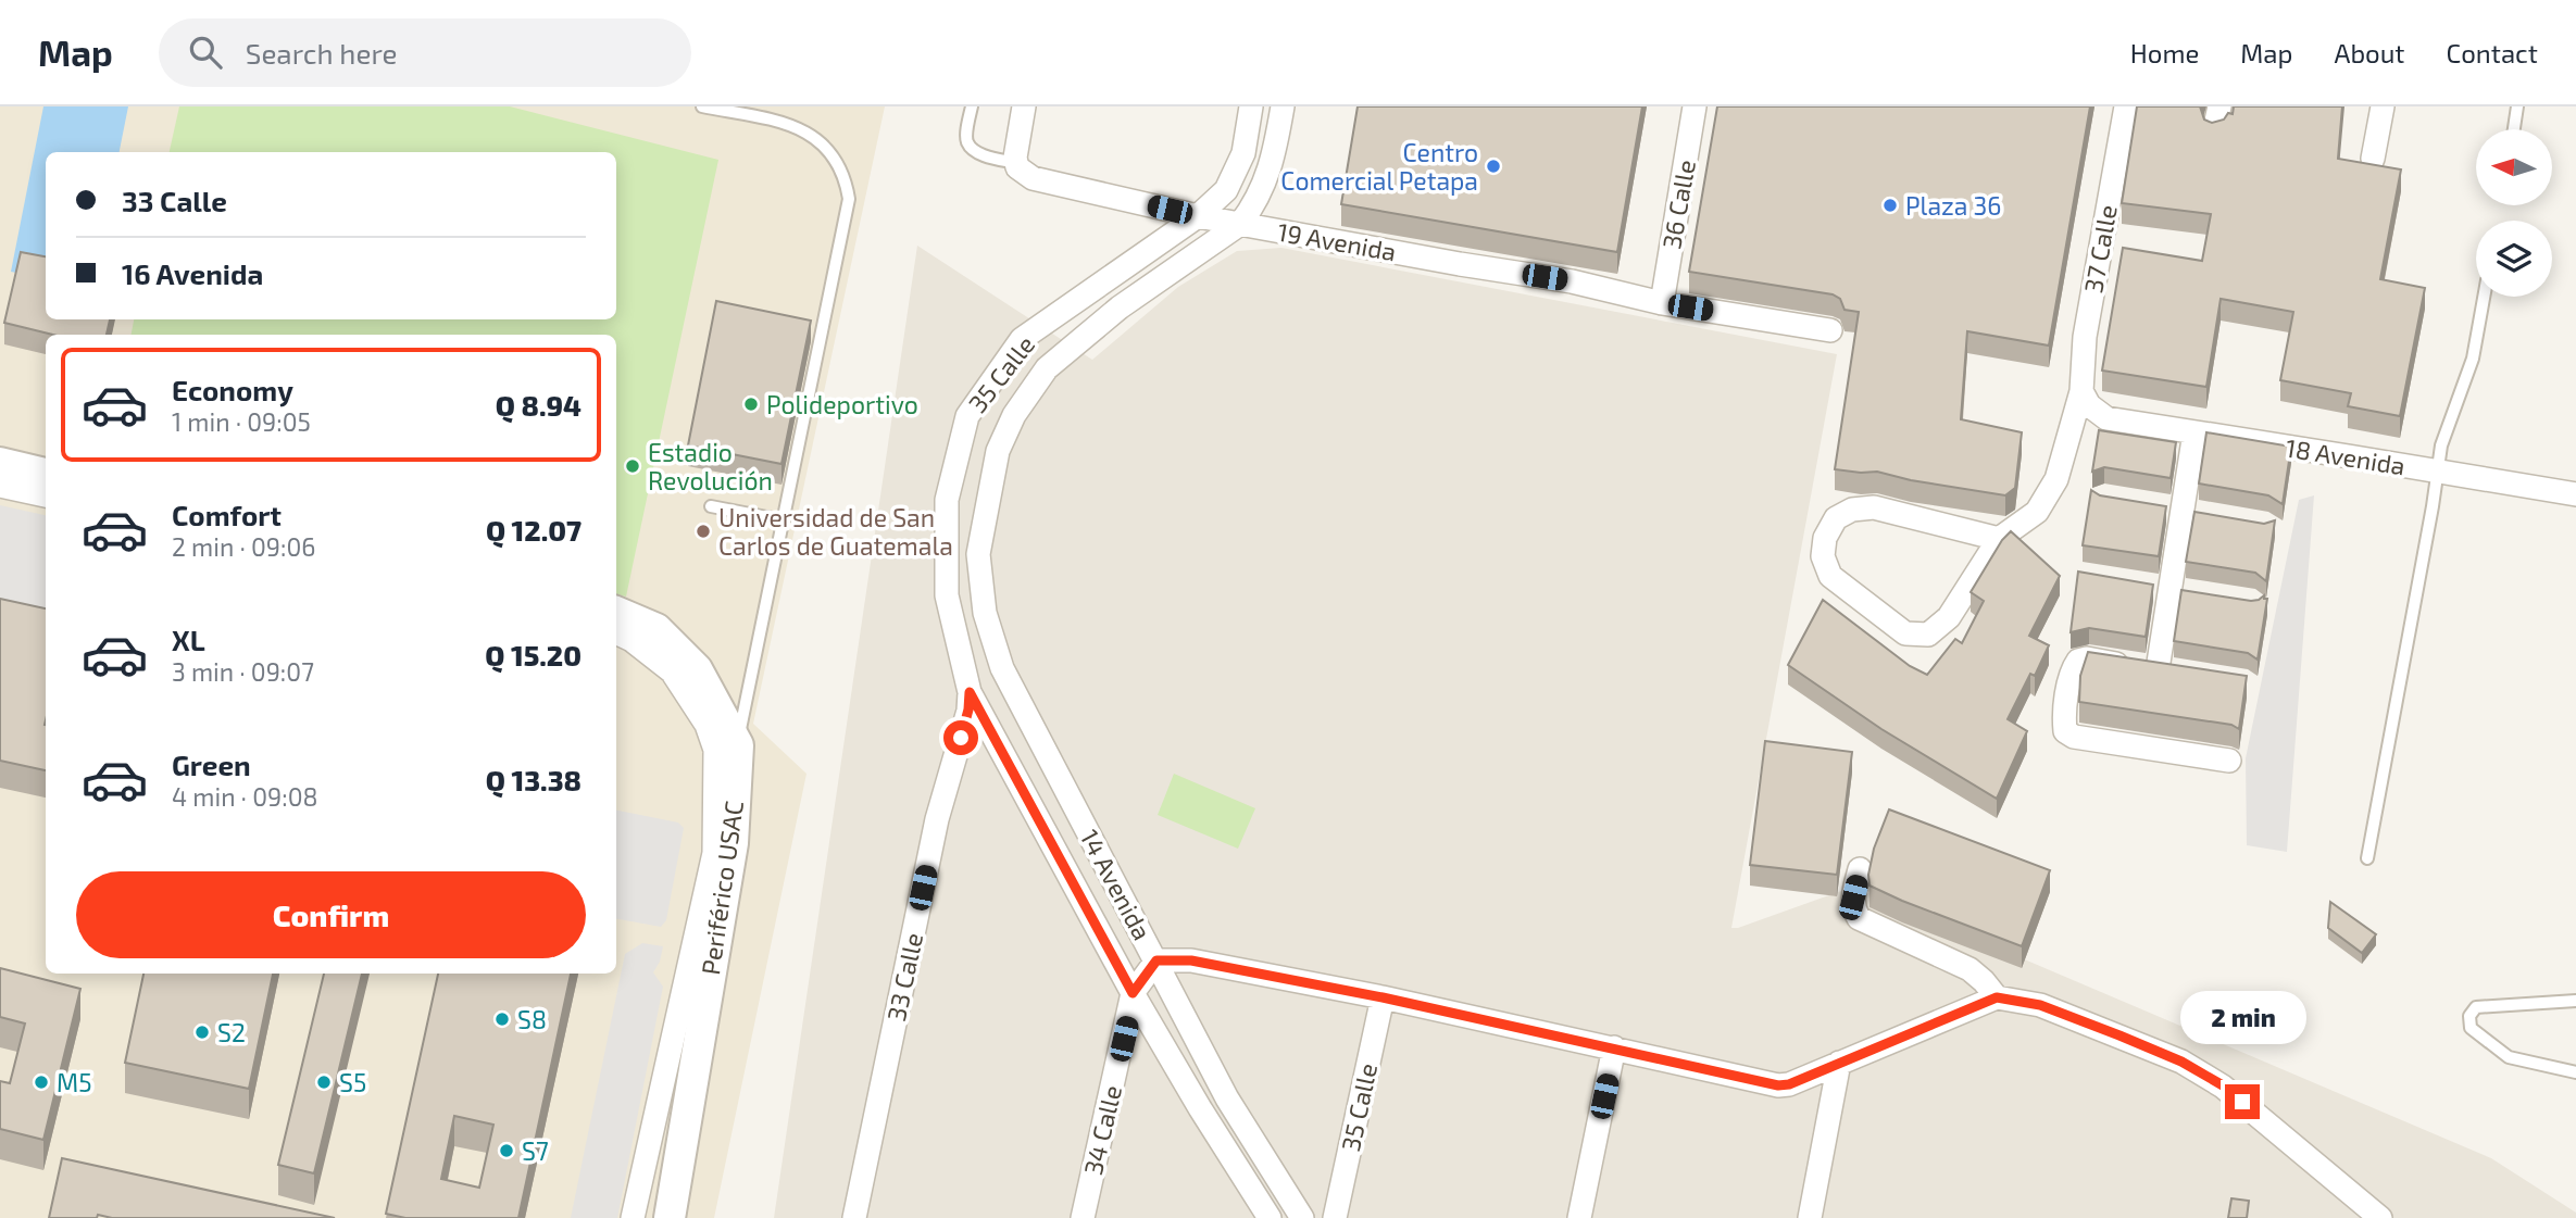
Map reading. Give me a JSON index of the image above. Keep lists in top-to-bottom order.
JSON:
{
  "streets": {
    "street": [
      "36 Calle",
      "19 Avenida",
      "37 Calle",
      "35 Calle",
      "18 Avenida",
      "14 Avenida",
      "Periférico USAC",
      "33 Calle",
      "34 Calle"
    ]
  },
  "crossings": [
    ["36 Calle", "19 Avenida"],
    ["19 Avenida", "35 Calle"],
    ["37 Calle", "18 Avenida"],
    ["35 Calle", "14 Avenida"],
    ["35 Calle", "33 Calle"],
    ["14 Avenida", "33 Calle"],
    ["14 Avenida", "34 Calle"]
  ],
  "places": [
    "Centro Comercial Petapa",
    "Plaza 36",
    "Polideportivo",
    "Estadio Revolución",
    "Universidad de San Carlos de Guatemala",
    "S8",
    "S2",
    "M5",
    "S5",
    "S7"
  ],
  "north": "left",
  "page": {
    "header": "Map",
    "search": "Search here",
    "nav": [
      "Home",
      "Map",
      "About",
      "Contact"
    ],
    "banner": ["33 Calle", "16 Avenida"],
    "list": [
      {
        "name": "Economy",
        "note": "1 min · 09:05",
        "value": "Q 8.94"
      },
      {
        "name": "Comfort",
        "note": "2 min · 09:06",
        "value": "Q 12.07"
      },
      {
        "name": "XL",
        "note": "3 min · 09:07",
        "value": "Q 15.20"
      },
      {
        "name": "Green",
        "note": "4 min · 09:08",
        "value": "Q 13.38"
      }
    ],
    "buttons": "Confirm",
    "bubble": "2 min"
  }
}
